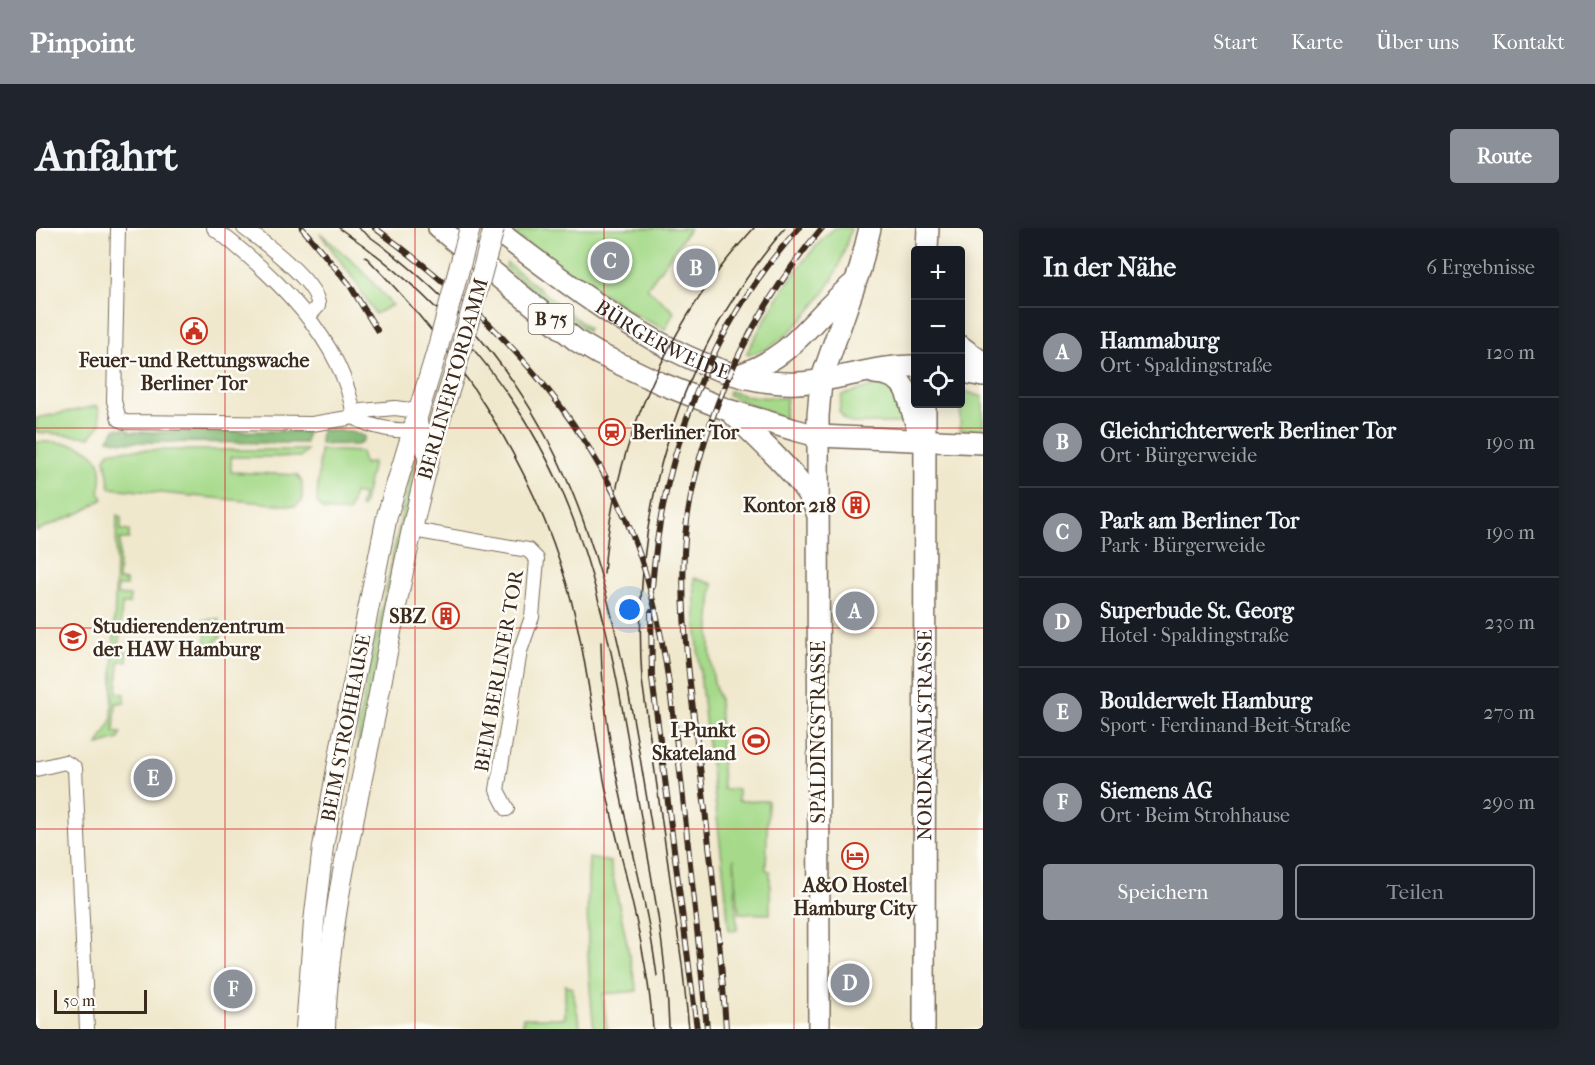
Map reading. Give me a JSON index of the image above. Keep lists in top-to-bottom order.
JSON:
{
  "streets": {
    "main road": [
      "B 75",
      "BÜRGERWEIDE",
      "BERLINERTORDAMM",
      "BEIM STROHHAUSE",
      "SPALDINGSTRASSE",
      "NORDKANALSTRASSE"
    ],
    "street": ["BEIM BERLINER TOR"]
  },
  "crossings": [
    ["B 75", "BÜRGERWEIDE"],
    ["B 75", "SPALDINGSTRASSE"],
    ["B 75", "NORDKANALSTRASSE"],
    ["BÜRGERWEIDE", "BERLINERTORDAMM"],
    ["BÜRGERWEIDE", "SPALDINGSTRASSE"],
    ["BERLINERTORDAMM", "BEIM BERLINER TOR"],
    ["BERLINERTORDAMM", "BEIM STROHHAUSE"],
    ["BEIM BERLINER TOR", "BEIM STROHHAUSE"]
  ],
  "places": {
    "public building": ["Feuer- und Rettungswache Berliner Tor"],
    "station": ["Berliner Tor"],
    "building": ["Kontor 218", "SBZ"],
    "school or university": ["Studierendenzentrum der HAW Hamburg"],
    "sports": ["I-Punkt Skateland"],
    "hotel": ["A&O Hostel Hamburg City"]
  },
  "scale_bar": "50 m",
  "page": {
    "header": "Pinpoint",
    "nav": [
      "Start",
      "Karte",
      "Über uns",
      "Kontakt"
    ],
    "buttons": [
      "Route",
      ["Speichern", "Teilen"]
    ],
    "title": "Anfahrt",
    "heading": ["In der Nähe", "6 Ergebnisse"],
    "pins": [
      "C",
      "B",
      "A",
      "E",
      "D",
      "F"
    ],
    "map_buttons": ["+", "−"],
    "list": [
      {
        "mark": "A",
        "name": "Hammaburg",
        "note": "Ort · Spaldingstraße",
        "value": "120 m"
      },
      {
        "mark": "B",
        "name": "Gleichrichterwerk Berliner Tor",
        "note": "Ort · Bürgerweide",
        "value": "190 m"
      },
      {
        "mark": "C",
        "name": "Park am Berliner Tor",
        "note": "Park · Bürgerweide",
        "value": "190 m"
      },
      {
        "mark": "D",
        "name": "Superbude St. Georg",
        "note": "Hotel · Spaldingstraße",
        "value": "230 m"
      },
      {
        "mark": "E",
        "name": "Boulderwelt Hamburg",
        "note": "Sport · Ferdinand-Beit-Straße",
        "value": "270 m"
      },
      {
        "mark": "F",
        "name": "Siemens AG",
        "note": "Ort · Beim Strohhause",
        "value": "290 m"
      }
    ],
    "scale": "50 m"
  }
}
